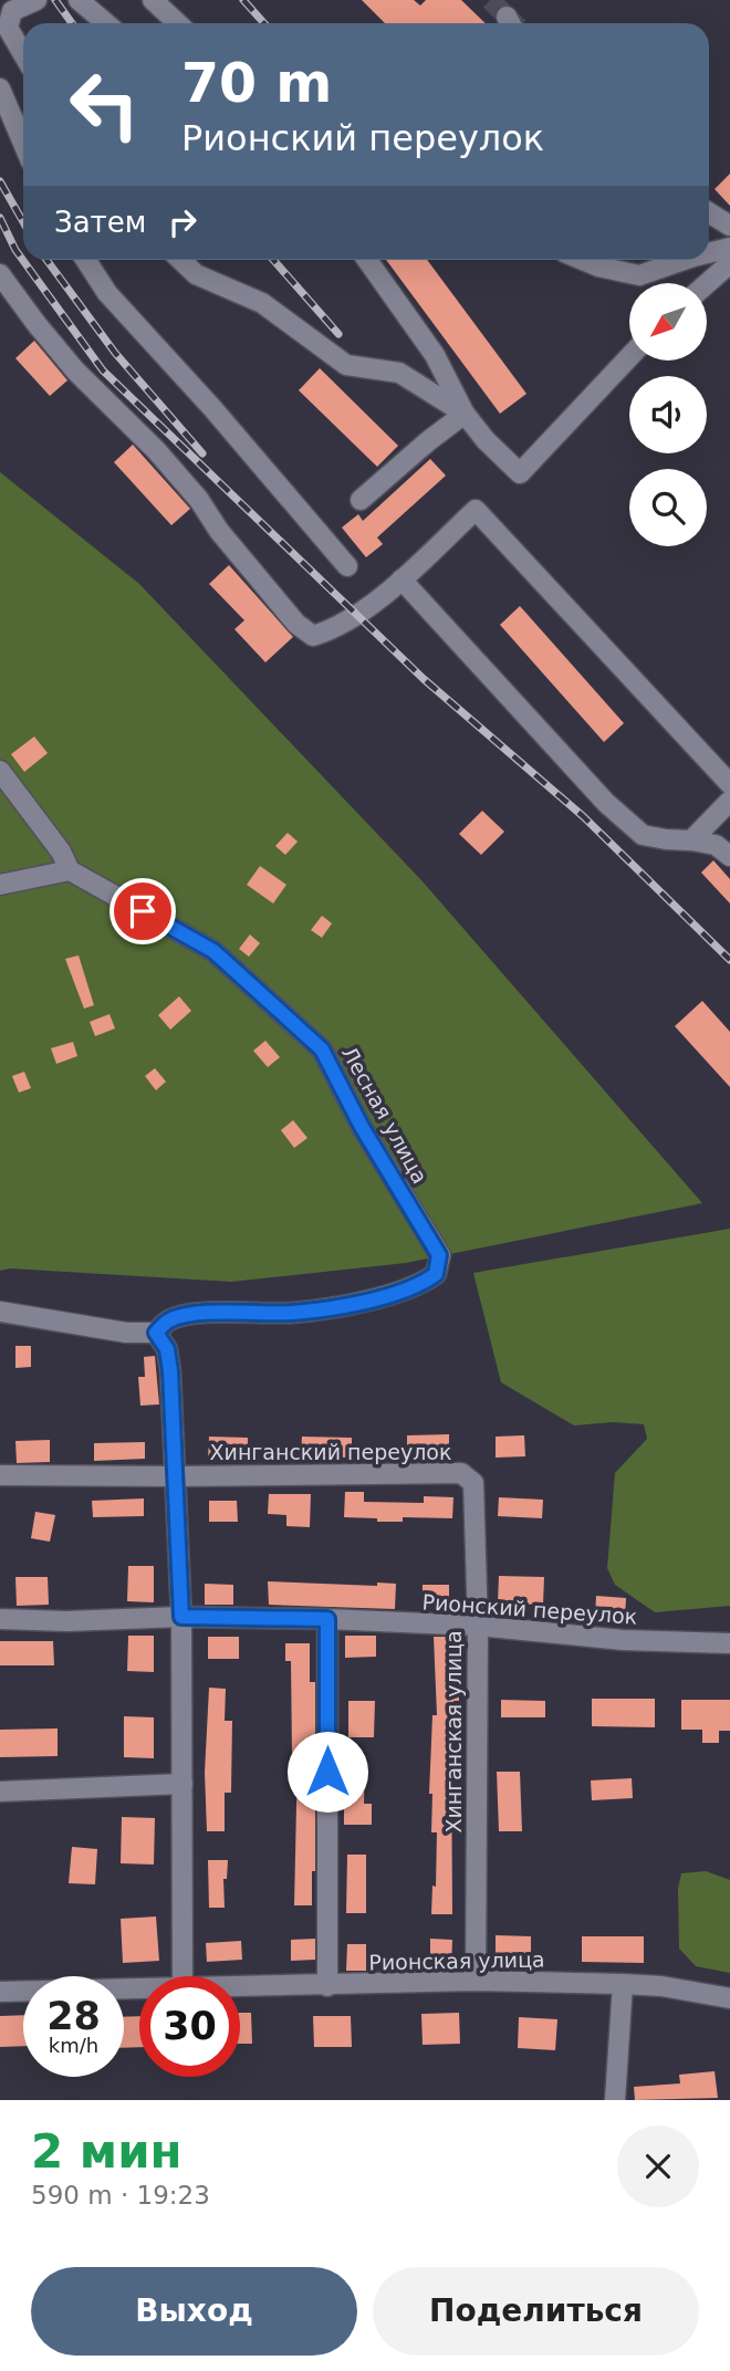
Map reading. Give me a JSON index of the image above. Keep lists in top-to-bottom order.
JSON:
{
  "streets": {
    "street": [
      "Лесная улица",
      "Хинганский переулок",
      "Рионский переулок",
      "Хинганская улица",
      "Рионская улица"
    ]
  },
  "crossings": [
    ["Хинганский переулок", "Хинганская улица"],
    ["Рионский переулок", "Хинганская улица"],
    ["Хинганская улица", "Рионская улица"]
  ],
  "north": "bottom left",
  "page": {
    "turn": ["70 m", "Рионский переулок"],
    "then": "Затем",
    "speed": "28 km/h",
    "limit": "30",
    "heading": ["2 мин", "590 m · 19:23"],
    "buttons": ["Выход", "Поделиться"]
  }
}
